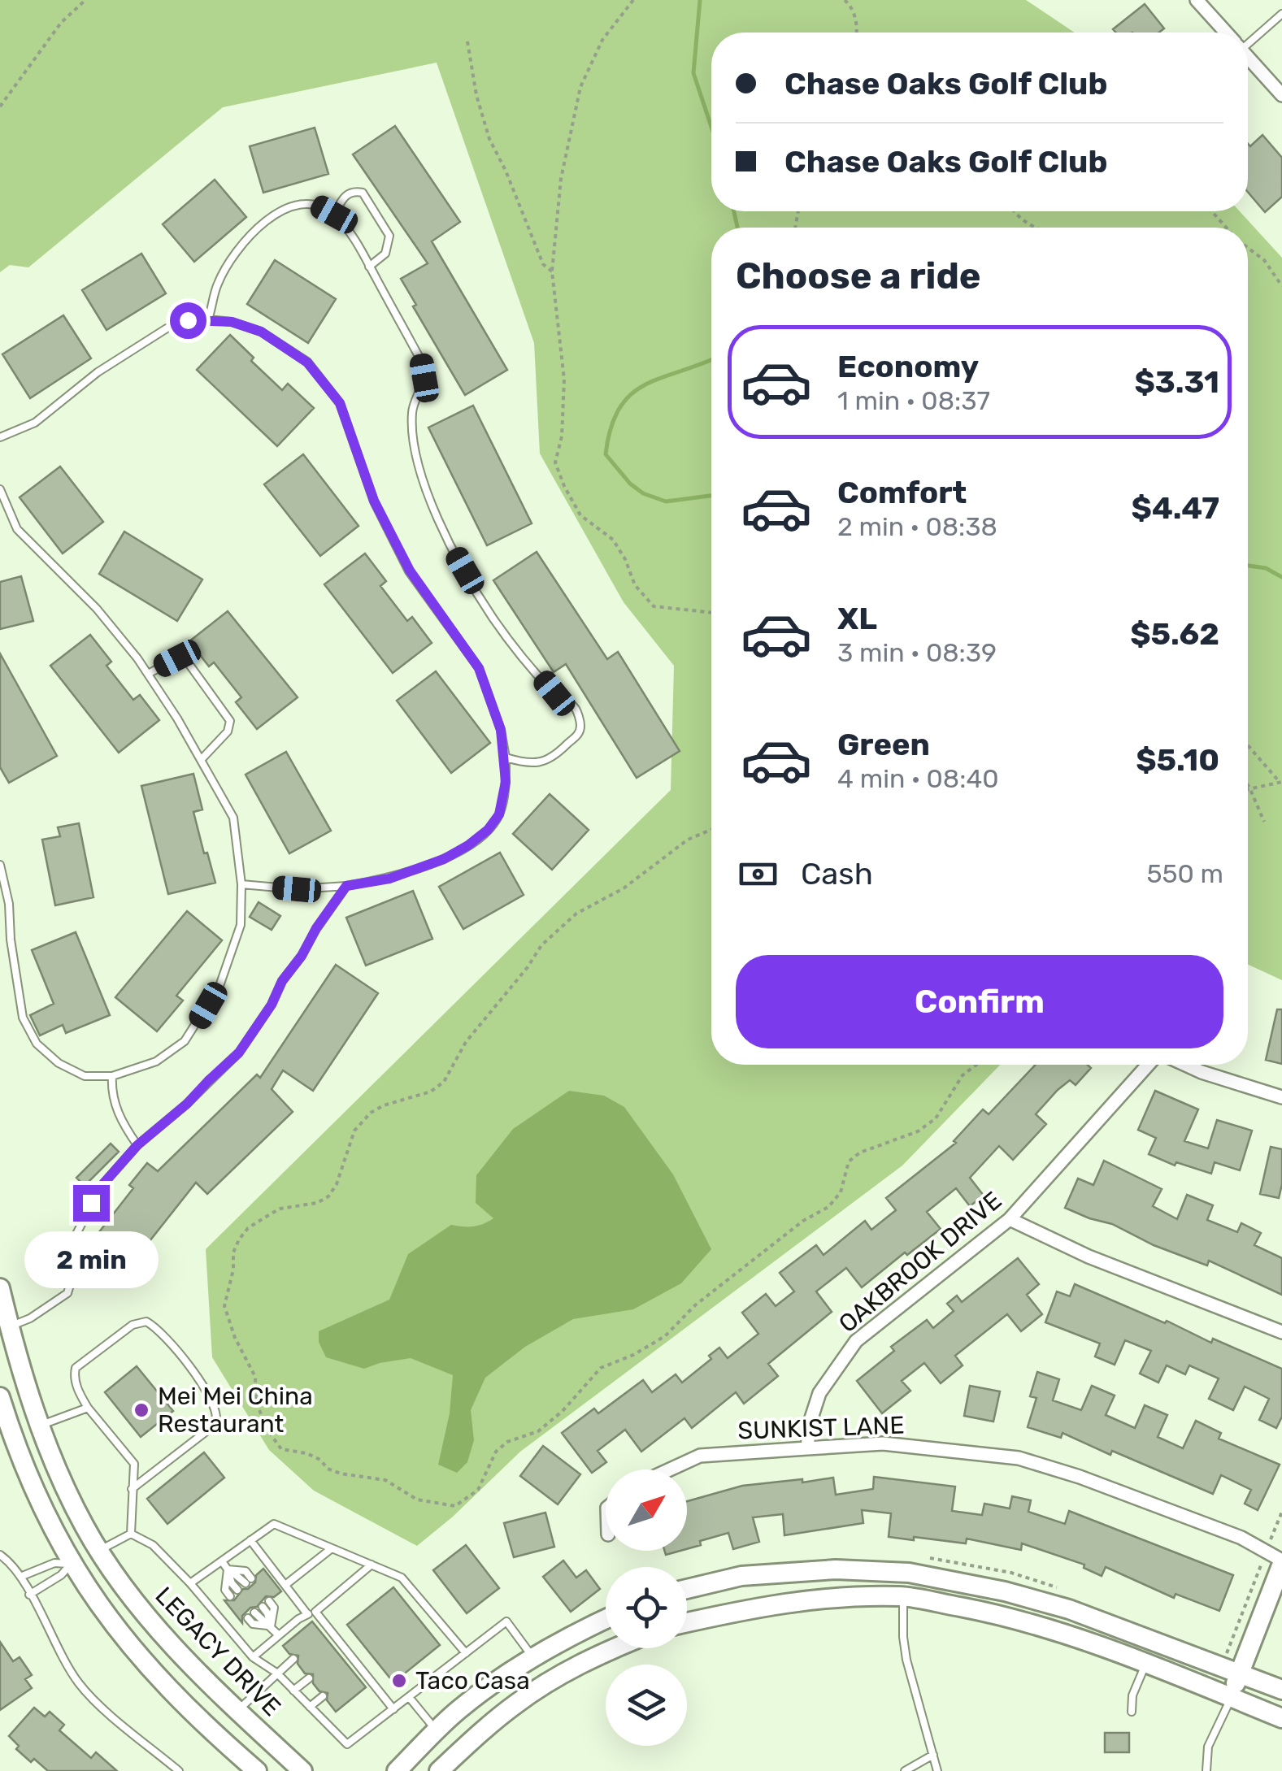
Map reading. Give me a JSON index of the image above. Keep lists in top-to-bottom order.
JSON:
{
  "streets": {
    "street": ["OAKBROOK DRIVE", "SUNKIST LANE", "LEGACY DRIVE"]
  },
  "crossings": [
    ["OAKBROOK DRIVE", "SUNKIST LANE"]
  ],
  "places": ["Mei Mei China Restaurant", "Taco Casa"],
  "north": "top right",
  "page": {
    "banner": ["Chase Oaks Golf Club", "Chase Oaks Golf Club"],
    "heading": "Choose a ride",
    "list": [
      {
        "name": "Economy",
        "note": "1 min · 08:37",
        "value": "$3.31"
      },
      {
        "name": "Comfort",
        "note": "2 min · 08:38",
        "value": "$4.47"
      },
      {
        "name": "XL",
        "note": "3 min · 08:39",
        "value": "$5.62"
      },
      {
        "name": "Green",
        "note": "4 min · 08:40",
        "value": "$5.10"
      }
    ],
    "pay": ["Cash", "550 m"],
    "buttons": "Confirm",
    "bubble": "2 min"
  }
}
